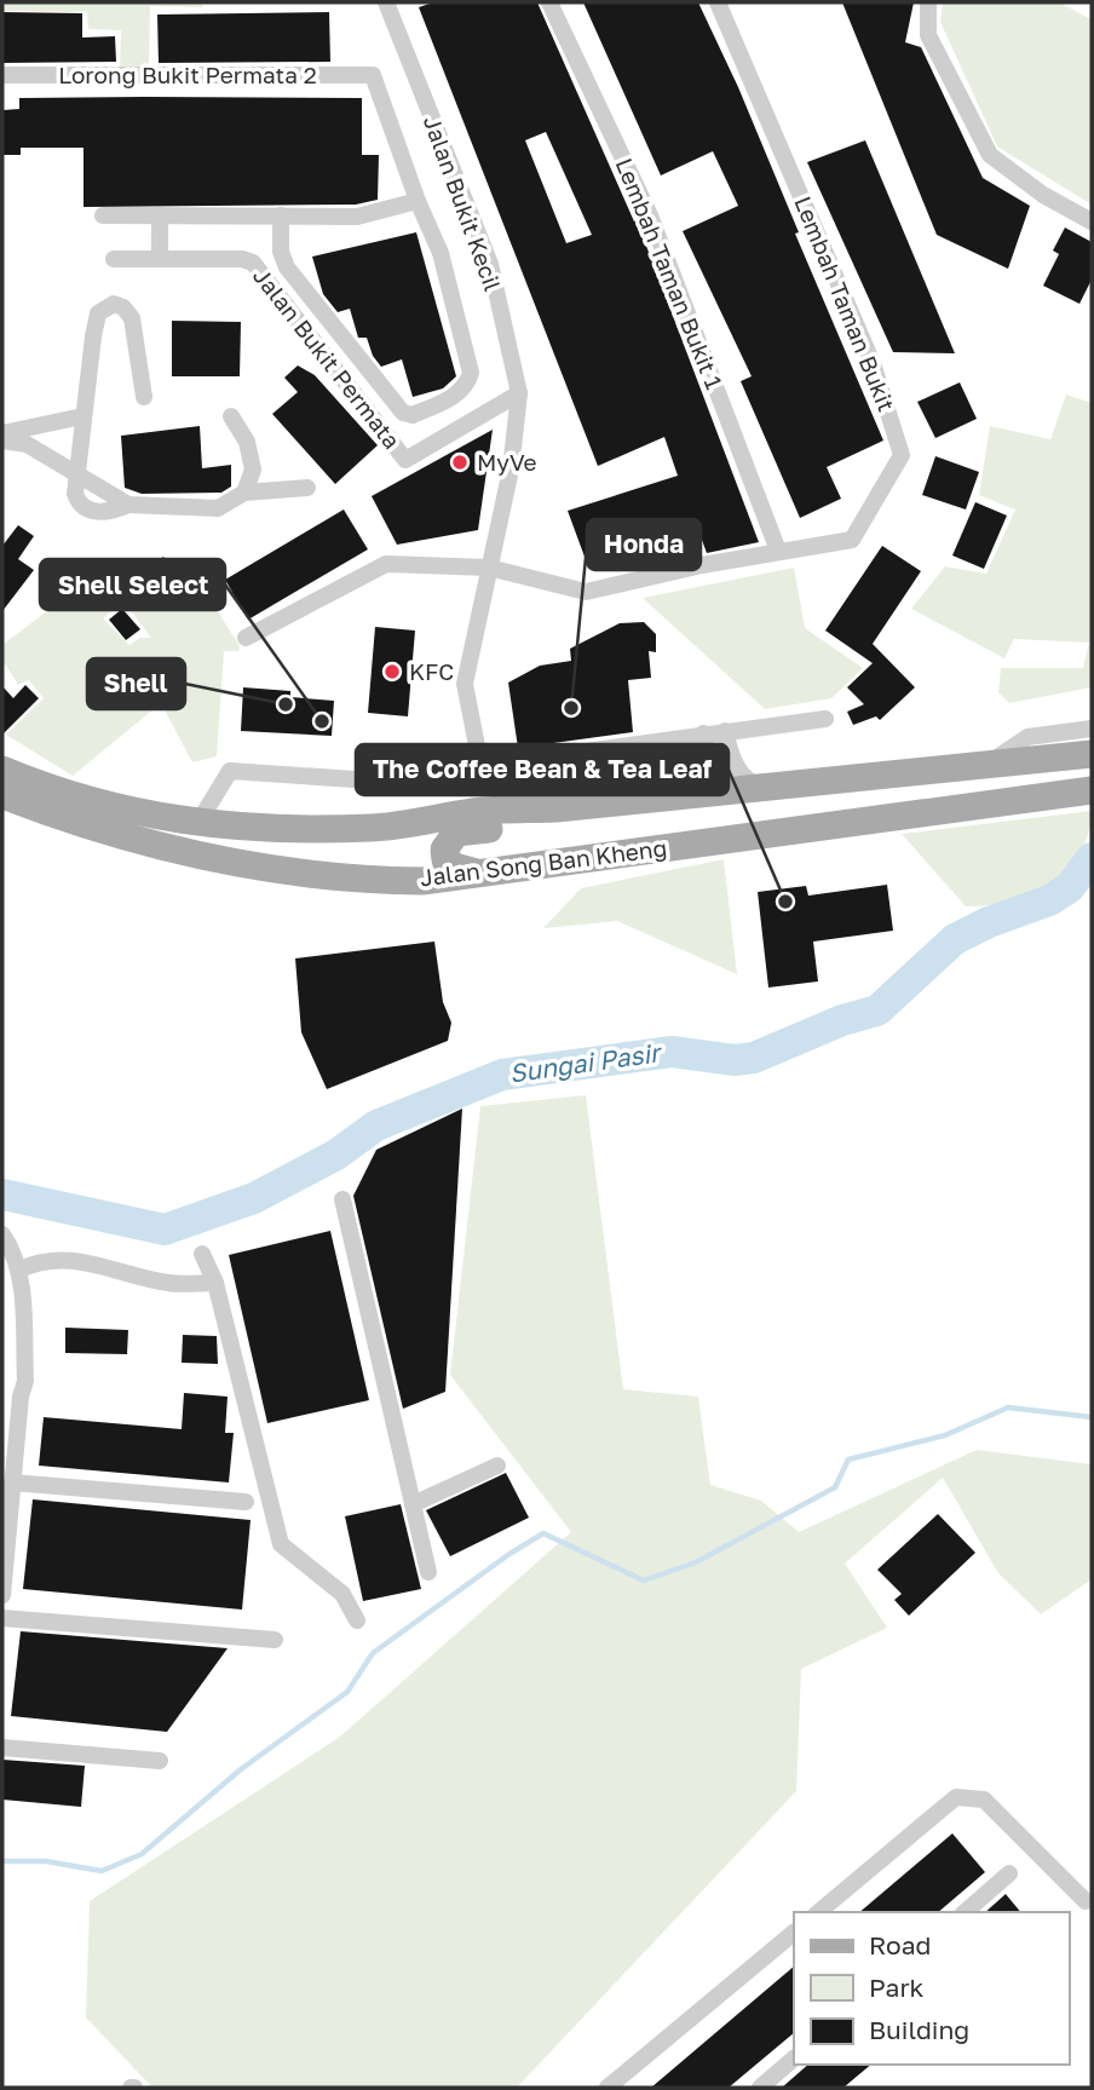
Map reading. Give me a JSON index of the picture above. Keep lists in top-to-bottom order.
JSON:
{
  "streets": {
    "main road": ["Jalan Song Ban Kheng"],
    "street": [
      "Lorong Bukit Permata 2",
      "Jalan Bukit Kecil",
      "Lembah Taman Bukit 1",
      "Lembah Taman Bukit",
      "Jalan Bukit Permata"
    ]
  },
  "crossings": [
    ["Jalan Bukit Kecil", "Lembah Taman Bukit"],
    ["Jalan Bukit Kecil", "Jalan Bukit Permata"],
    ["Lembah Taman Bukit 1", "Lembah Taman Bukit"]
  ],
  "water": ["Sungai Pasir"],
  "places": [
    "MyVe",
    "KFC",
    "Shell",
    "Honda",
    "Shell Select",
    "The Coffee Bean & Tea Leaf"
  ],
  "legend": ["Road", "Park", "Building"]
}
